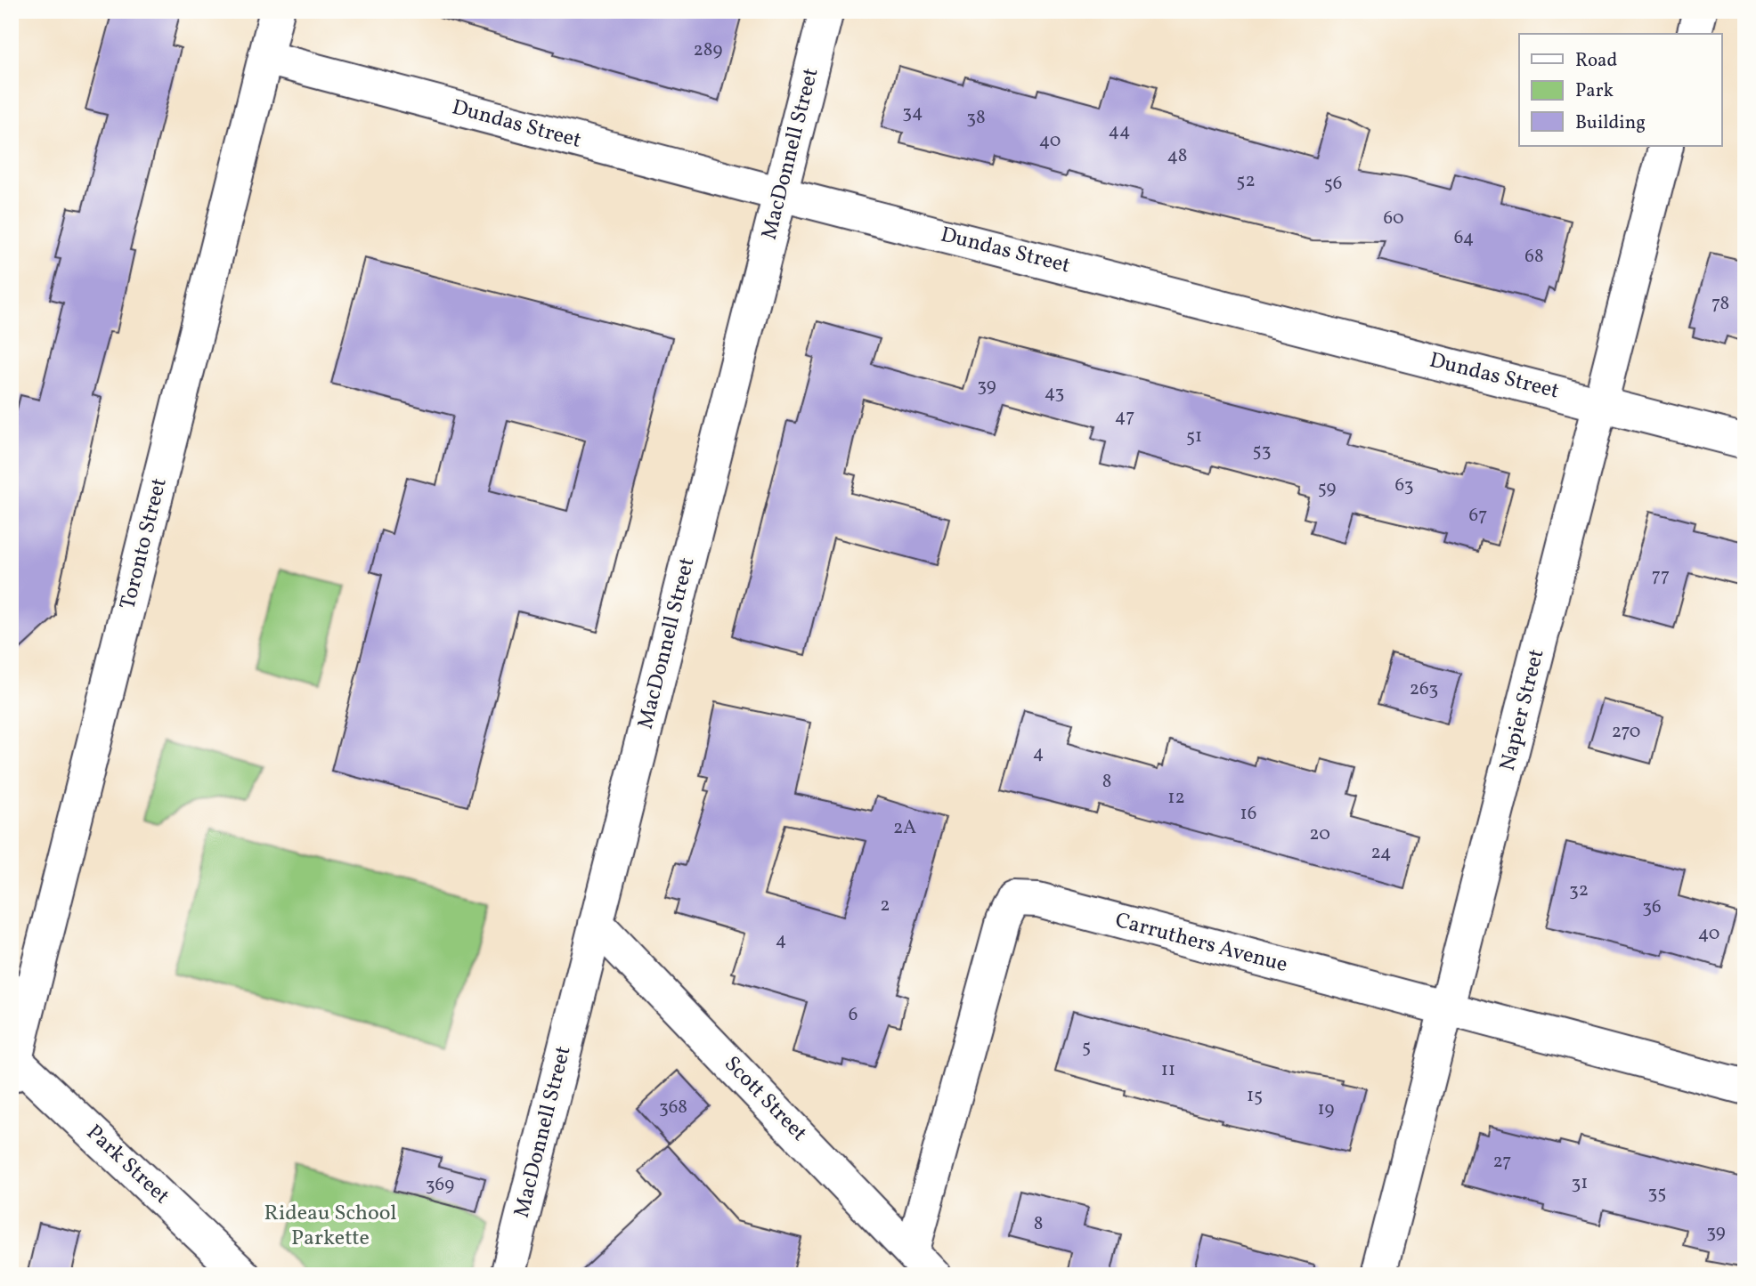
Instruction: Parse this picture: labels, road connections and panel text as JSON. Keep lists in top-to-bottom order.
{
  "streets": {
    "street": [
      "Dundas Street",
      "MacDonnell Street",
      "Toronto Street",
      "Napier Street",
      "Carruthers Avenue",
      "Scott Street",
      "Park Street"
    ]
  },
  "crossings": [
    ["Dundas Street", "MacDonnell Street"],
    ["Dundas Street", "Toronto Street"],
    ["Dundas Street", "Napier Street"],
    ["MacDonnell Street", "Scott Street"],
    ["Toronto Street", "Park Street"],
    ["Napier Street", "Carruthers Avenue"],
    ["Carruthers Avenue", "Scott Street"]
  ],
  "parks": ["Rideau School Parkette"],
  "house_numbers": [
    "289",
    "34",
    "38",
    "44",
    "40",
    "48",
    "52",
    "56",
    "60",
    "64",
    "68",
    "78",
    "39",
    "43",
    "47",
    "51",
    "53",
    "63",
    "59",
    "67",
    "77",
    "263",
    "270",
    "4",
    "8",
    "12",
    "16",
    "2A",
    "20",
    "24",
    "32",
    "2",
    "36",
    "40",
    "4",
    "6",
    "5",
    "11",
    "15",
    "368",
    "19",
    "27",
    "31",
    "369",
    "35",
    "8",
    "39"
  ],
  "legend": ["Road", "Park", "Building"]
}
